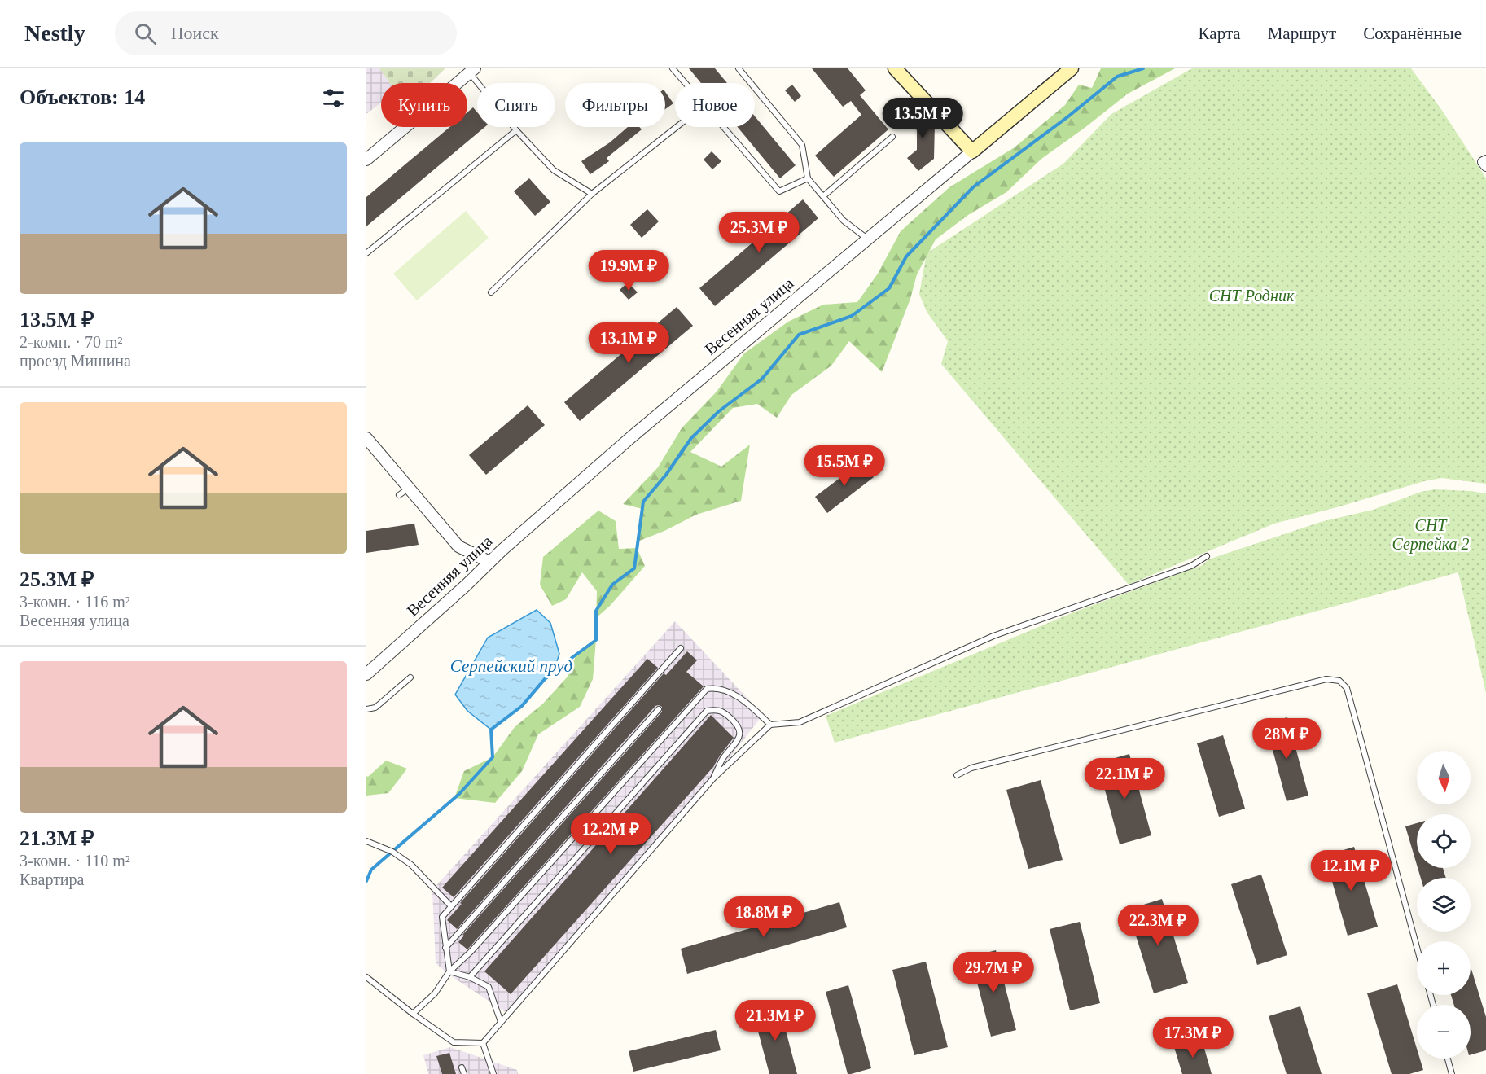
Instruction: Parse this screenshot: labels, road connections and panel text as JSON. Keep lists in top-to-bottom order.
{
  "streets": {
    "main road": ["Весенняя улица"]
  },
  "water": ["Серпейский пруд"],
  "parks": ["СНТ Родник", "СНТ Серпейка 2"],
  "north": "bottom",
  "page": {
    "header": "Nestly",
    "search": "Поиск",
    "nav": ["Карта", "Маршрут", "Сохранённые"],
    "heading": "Объектов: 14",
    "chip": [
      "Купить",
      "Снять",
      "Фильтры",
      "Новое"
    ],
    "price": [
      "13.5M ₽",
      "25.3M ₽",
      "19.9M ₽",
      "13.1M ₽",
      "15.5M ₽",
      "28M ₽",
      "22.1M ₽",
      "12.2M ₽",
      "12.1M ₽",
      "18.8M ₽",
      "22.3M ₽",
      "29.7M ₽",
      "21.3M ₽",
      "17.3M ₽"
    ],
    "list": [
      {
        "name": "13.5M ₽",
        "note": "2-комн. · 70 m² · проезд Мишина"
      },
      {
        "name": "25.3M ₽",
        "note": "3-комн. · 116 m² · Весенняя улица"
      },
      {
        "name": "21.3M ₽",
        "note": "3-комн. · 110 m² · Квартира"
      }
    ],
    "map_buttons": ["+", "−"]
  }
}
